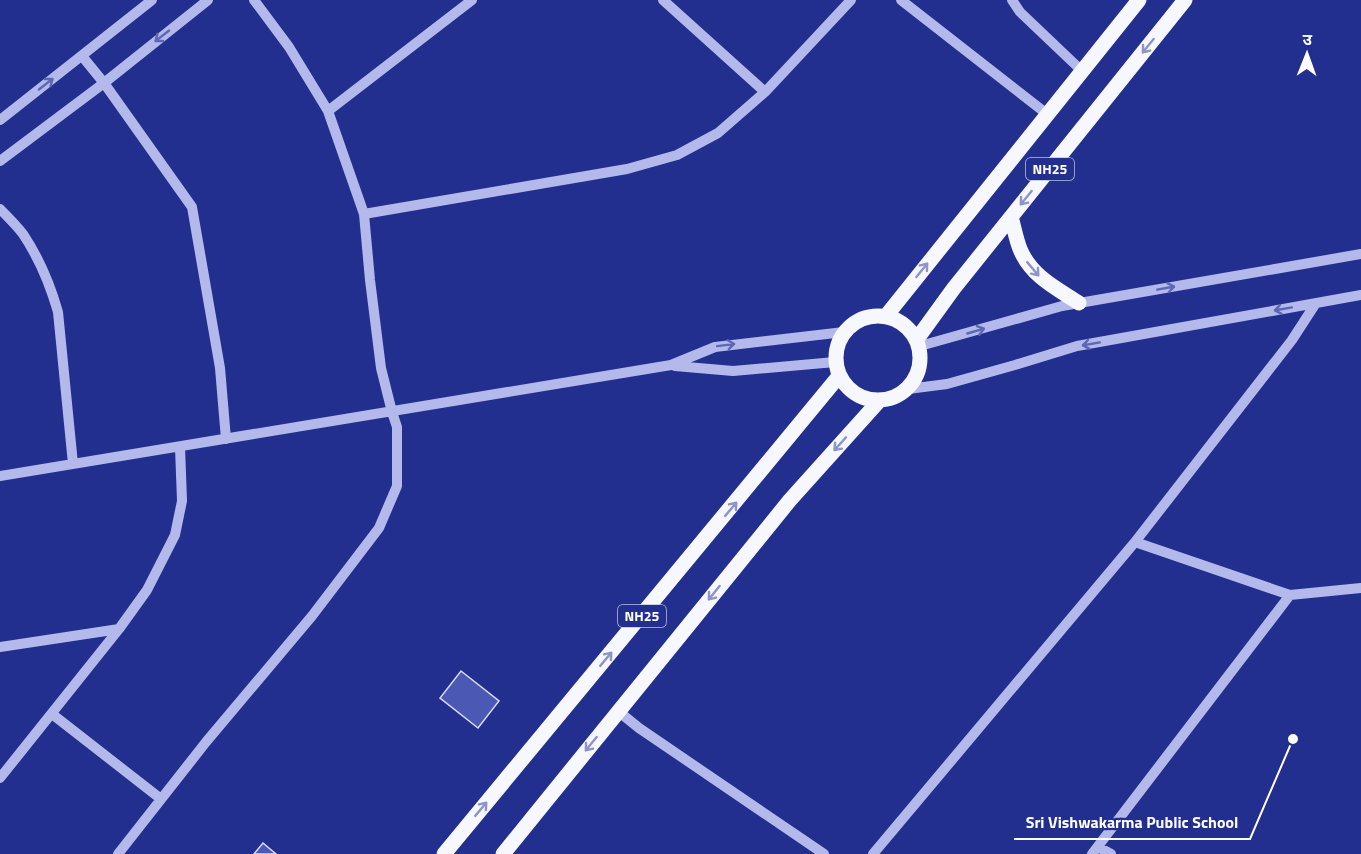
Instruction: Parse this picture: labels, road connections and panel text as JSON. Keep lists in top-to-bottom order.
{
  "streets": {
    "main road": ["NH25"]
  },
  "places": ["Sri Vishwakarma Public School"],
  "north": "top"
}
